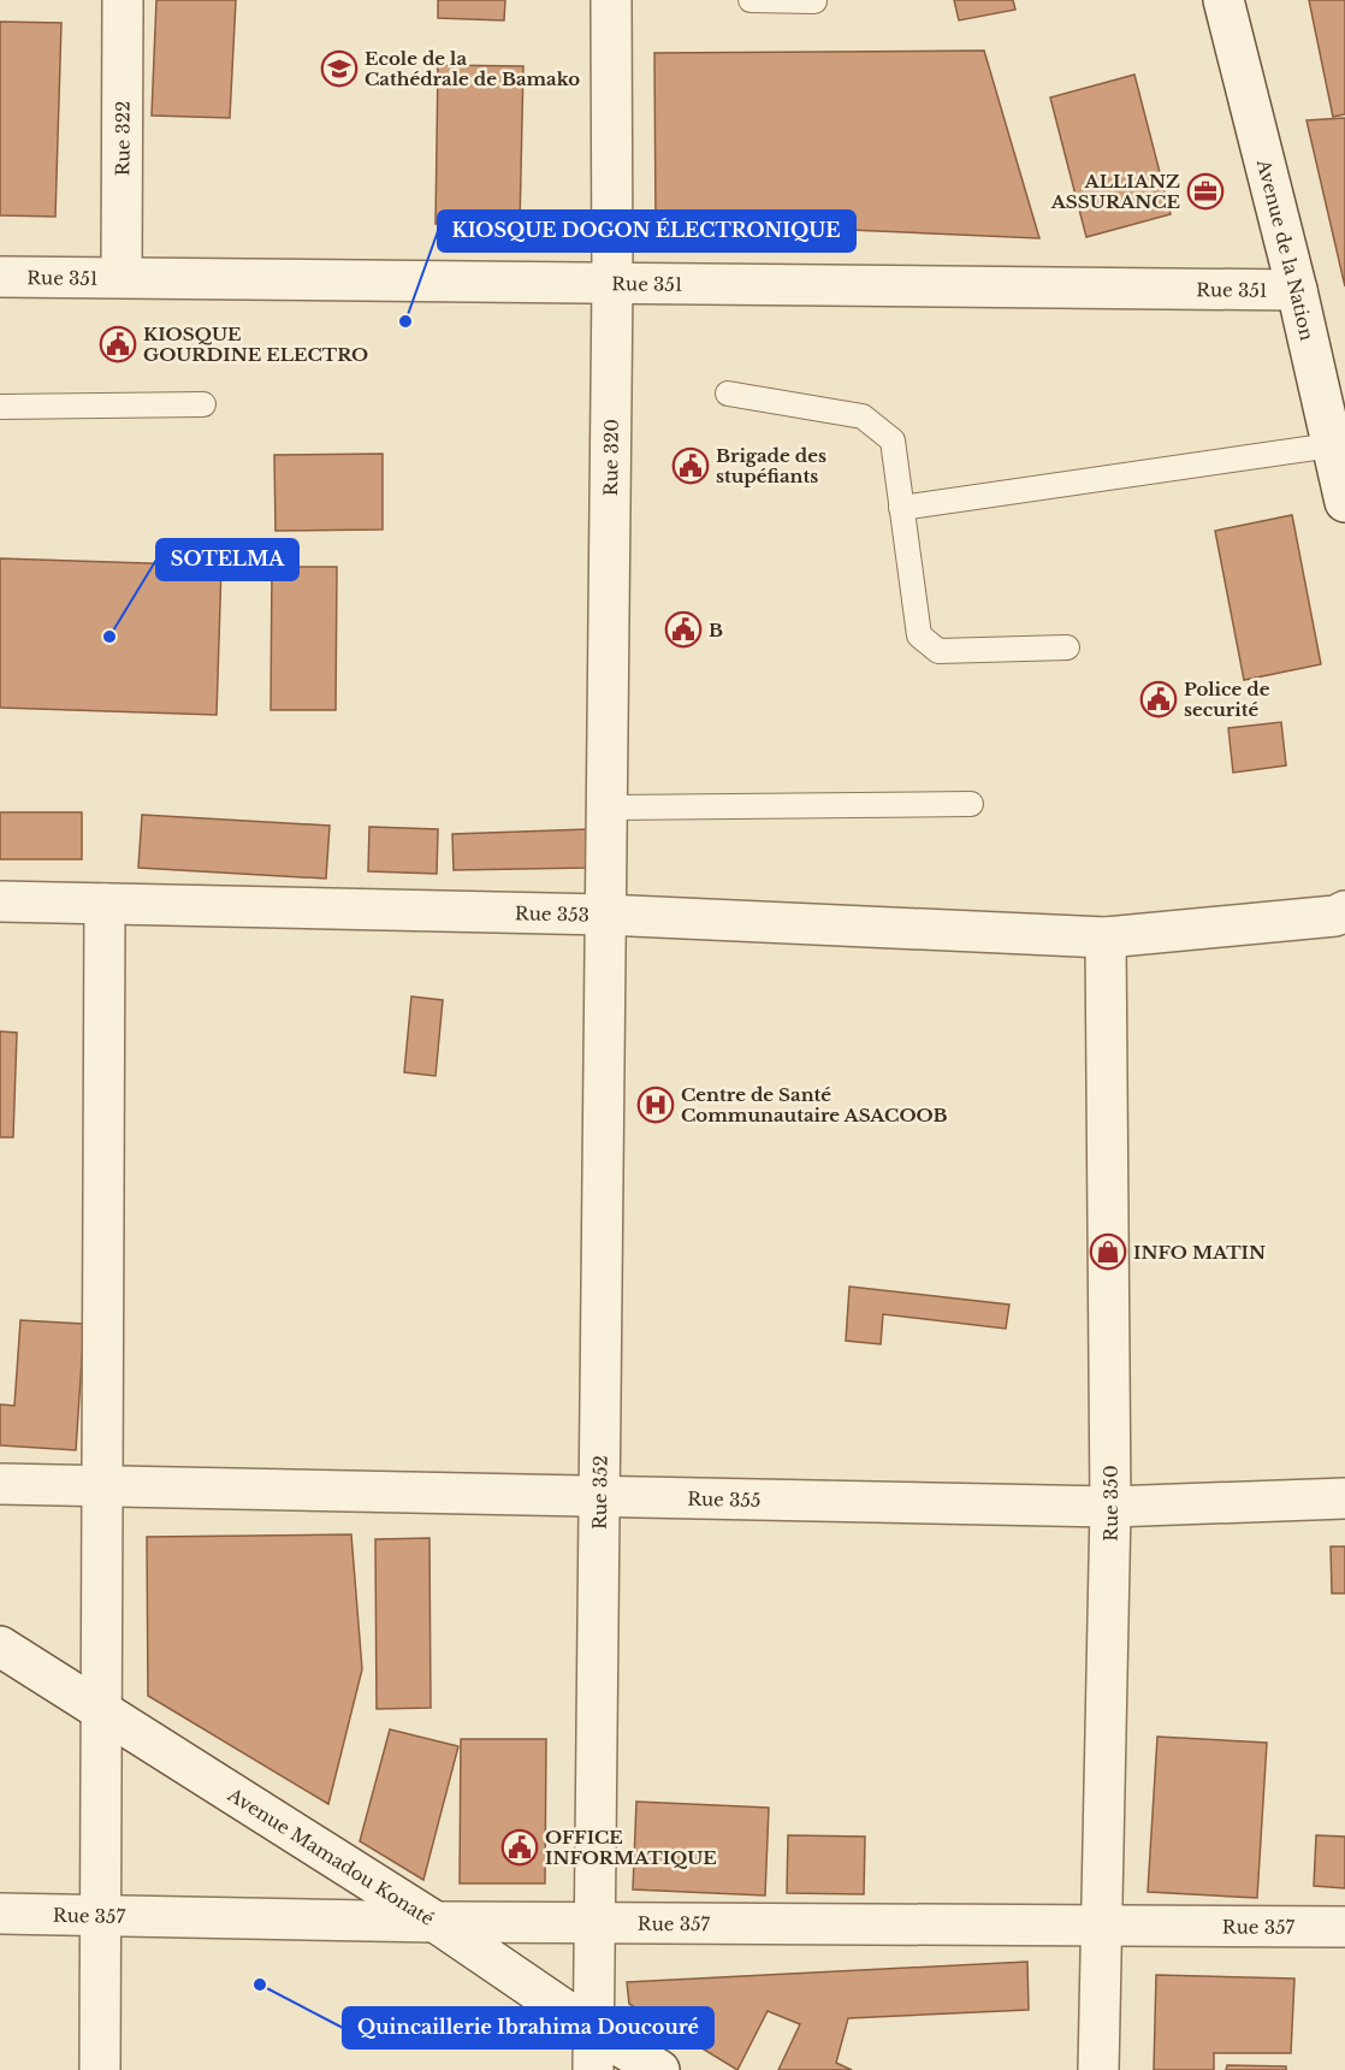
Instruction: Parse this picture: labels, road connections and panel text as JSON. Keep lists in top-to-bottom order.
{
  "streets": {
    "street": [
      "Rue 322",
      "Avenue de la Nation",
      "Rue 351",
      "Rue 320",
      "Rue 353",
      "Rue 352",
      "Rue 355",
      "Rue 350",
      "Avenue Mamadou Konaté",
      "Rue 357"
    ]
  },
  "crossings": [
    ["Rue 322", "Rue 351"],
    ["Avenue de la Nation", "Rue 351"],
    ["Rue 351", "Rue 320"],
    ["Rue 320", "Rue 353"],
    ["Rue 320", "Rue 352"],
    ["Rue 353", "Rue 352"],
    ["Rue 353", "Rue 350"],
    ["Rue 352", "Rue 355"],
    ["Rue 352", "Avenue Mamadou Konaté"],
    ["Rue 352", "Rue 357"],
    ["Rue 355", "Rue 350"],
    ["Rue 350", "Rue 357"],
    ["Avenue Mamadou Konaté", "Rue 357"]
  ],
  "places": {
    "school or university": ["Ecole de la Cathédrale de Bamako"],
    "office": ["ALLIANZ ASSURANCE"],
    "other": ["KIOSQUE DOGON ÉLECTRONIQUE", "SOTELMA", "Quincaillerie Ibrahima Doucouré"],
    "public building": [
      "KIOSQUE GOURDINE ELECTRO",
      "Brigade des stupéfiants",
      "B",
      "Police de securité",
      "OFFICE INFORMATIQUE"
    ],
    "hospital": ["Centre de Santé Communautaire ASACOOB"],
    "shop": ["INFO MATIN"]
  }
}
